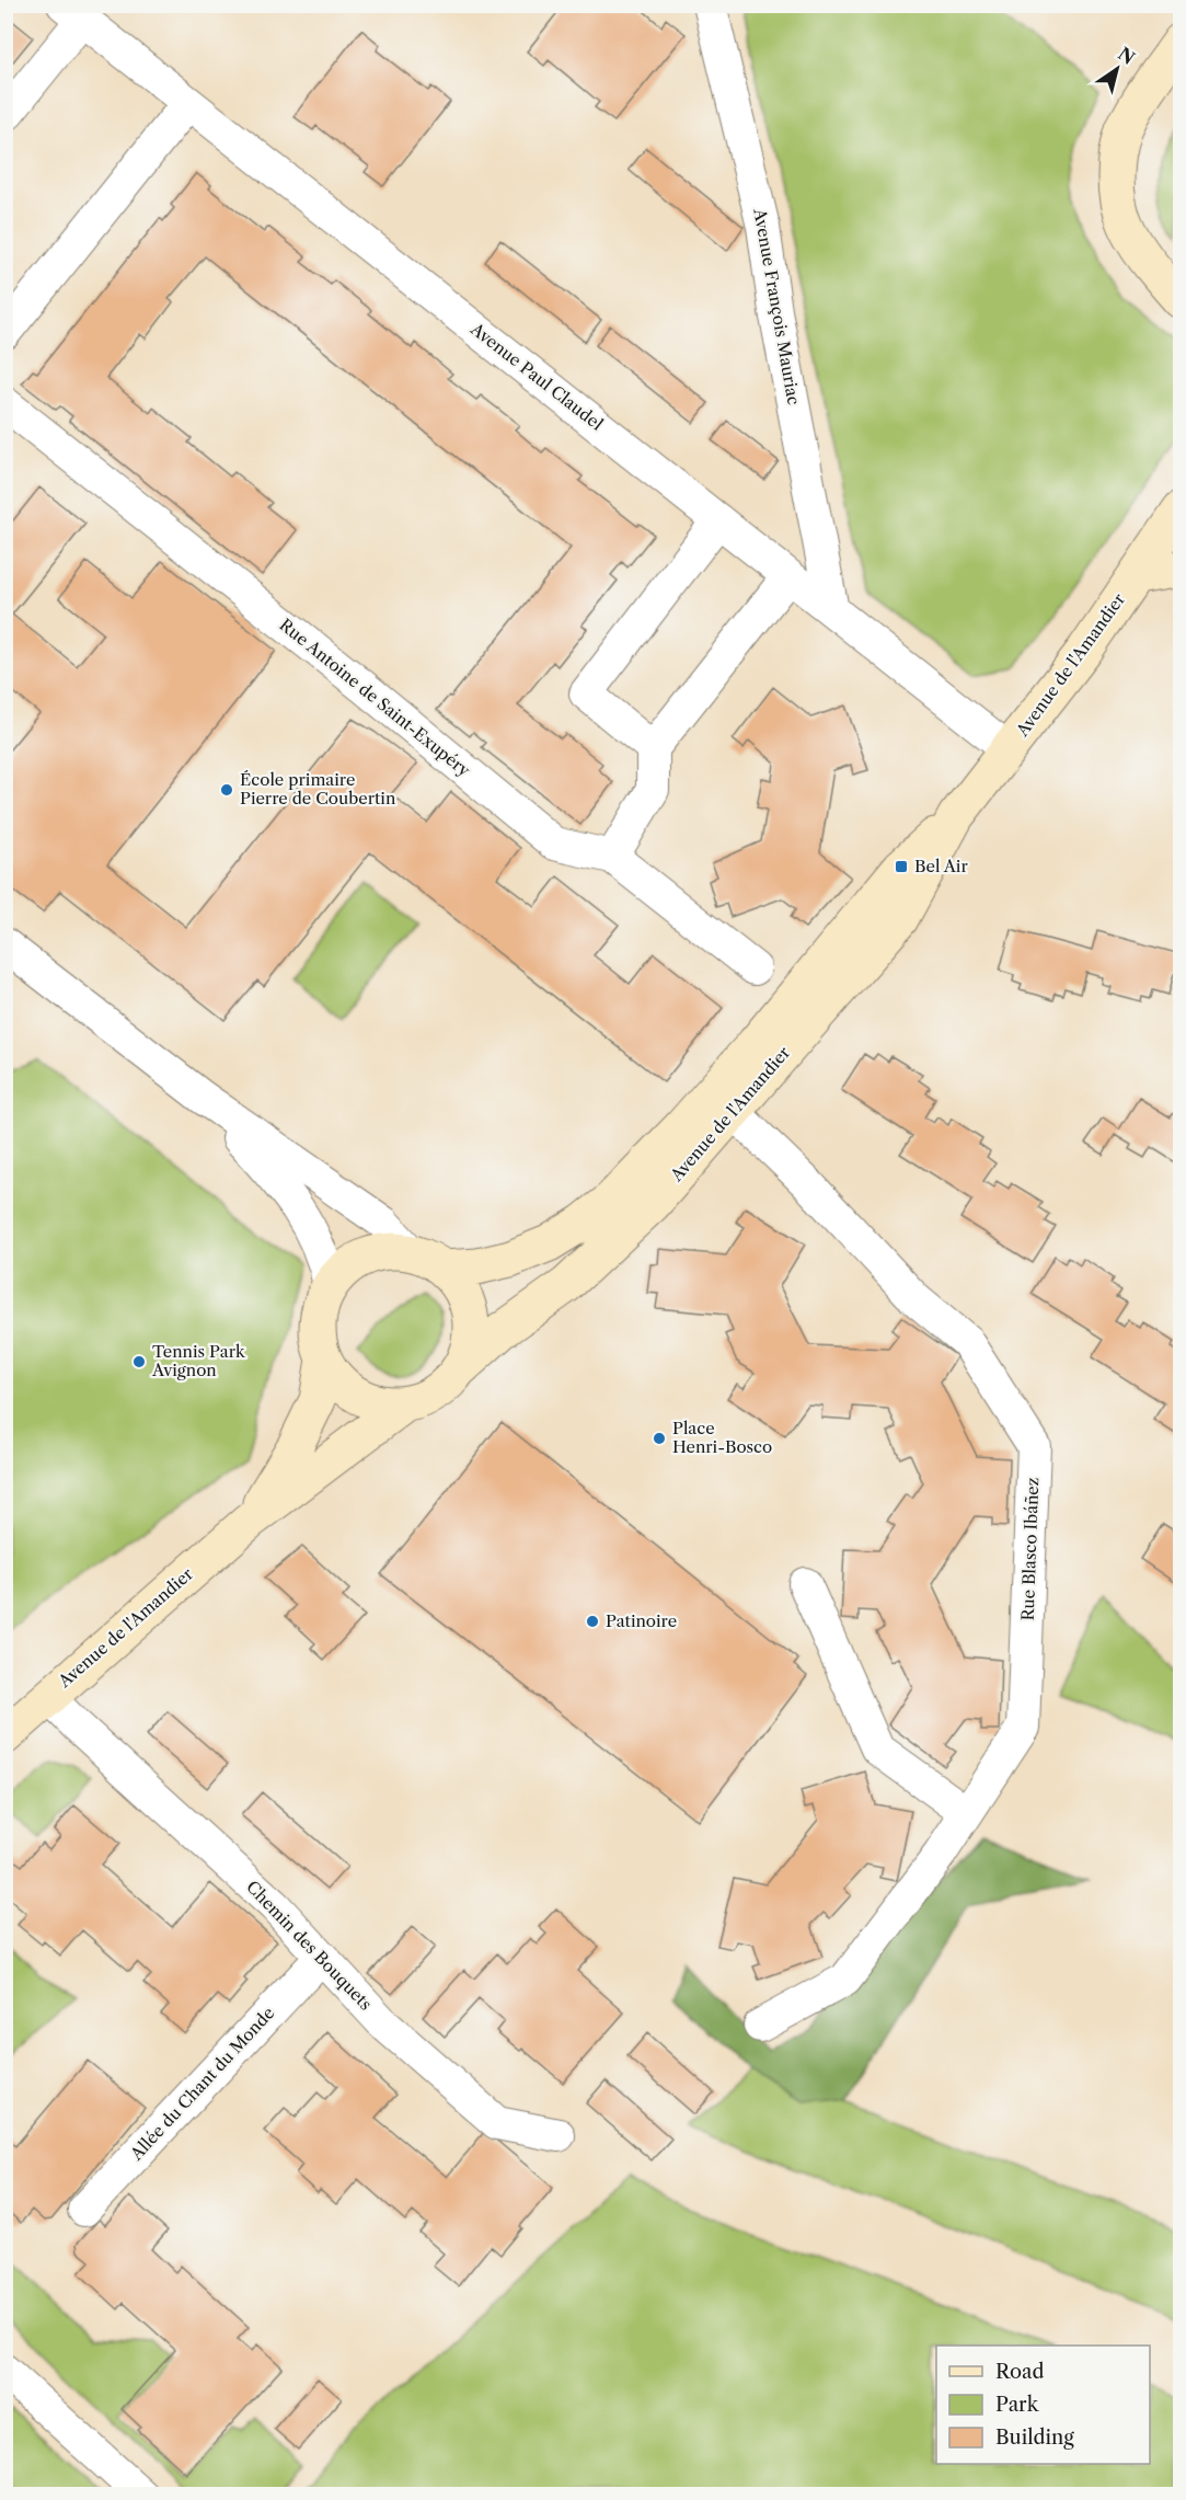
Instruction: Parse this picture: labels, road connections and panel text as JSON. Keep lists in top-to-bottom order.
{
  "streets": {
    "main road": ["Avenue de l'Amandier"],
    "street": [
      "Avenue François Mauriac",
      "Avenue Paul Claudel",
      "Rue Antoine de Saint-Exupéry",
      "Rue Blasco Ibáñez",
      "Chemin des Bouquets",
      "Allée du Chant du Monde"
    ]
  },
  "crossings": [
    ["Avenue François Mauriac", "Avenue Paul Claudel"],
    ["Avenue Paul Claudel", "Avenue de l'Amandier"],
    ["Avenue de l'Amandier", "Rue Blasco Ibáñez"],
    ["Avenue de l'Amandier", "Chemin des Bouquets"],
    ["Chemin des Bouquets", "Allée du Chant du Monde"]
  ],
  "places": {
    "other": [
      "École primaire Pierre de Coubertin",
      "Tennis Park Avignon",
      "Place Henri-Bosco",
      "Patinoire"
    ],
    "transit": ["Bel Air"]
  },
  "legend": ["Road", "Park", "Building"],
  "north": "top right"
}
